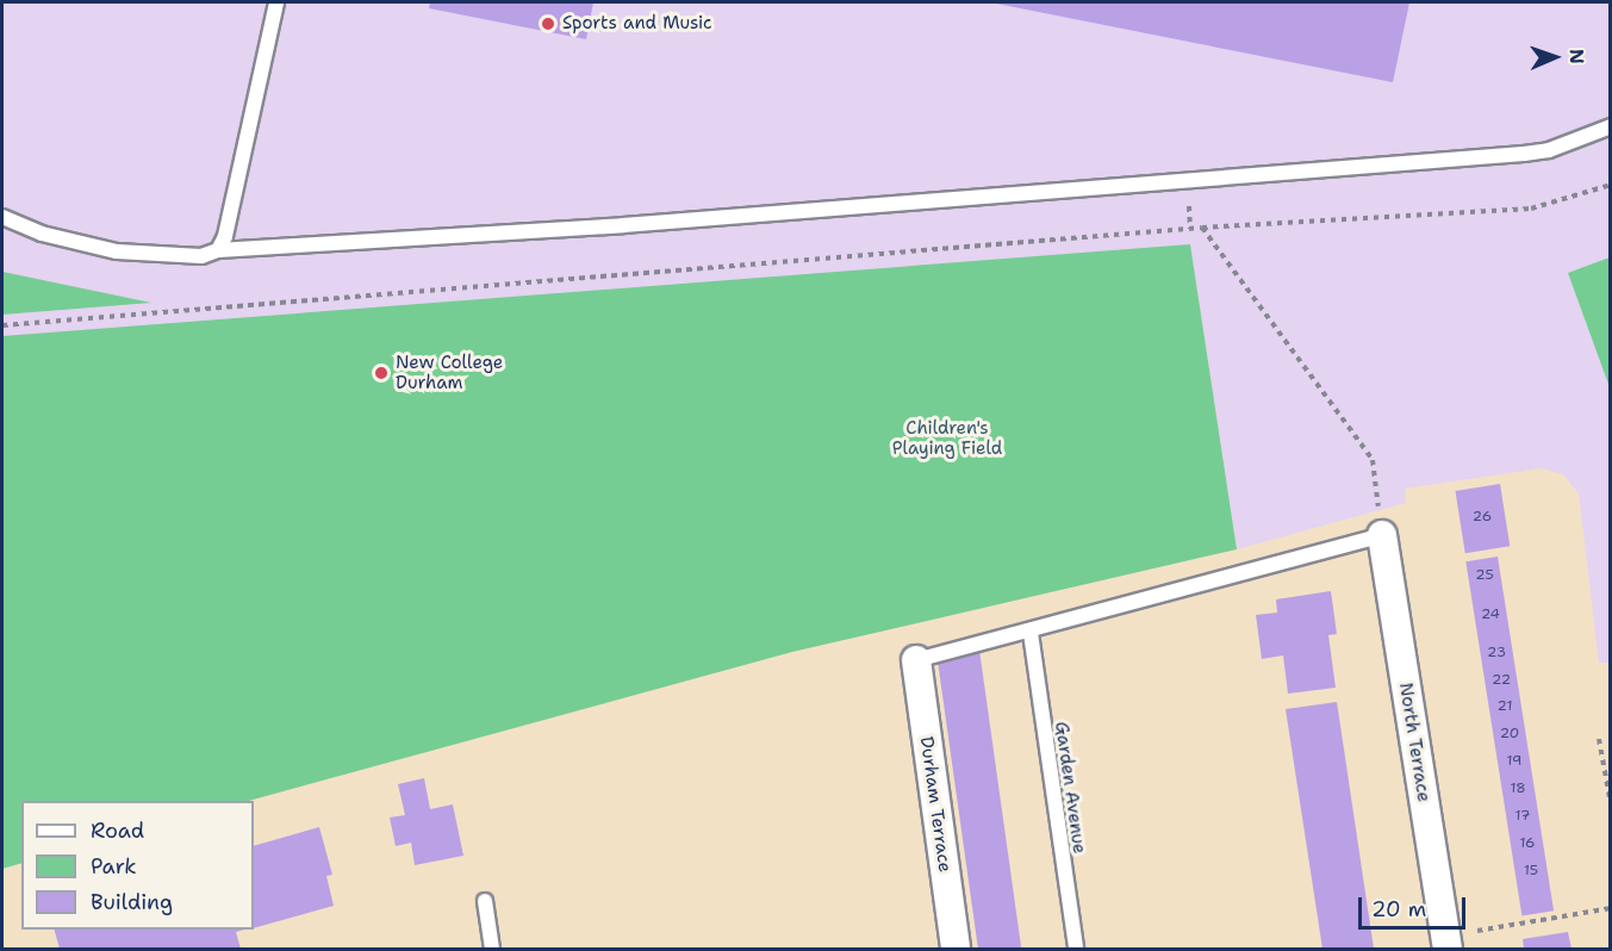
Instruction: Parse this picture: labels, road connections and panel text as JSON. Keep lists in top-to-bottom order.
{
  "streets": {
    "street": ["North Terrace", "Durham Terrace"],
    "lane": ["Garden Avenue"]
  },
  "parks": ["Children's Playing Field"],
  "places": ["Sports and Music", "New College Durham"],
  "house_numbers": [
    "26",
    "25",
    "24",
    "23",
    "22",
    "21",
    "20",
    "19",
    "18",
    "17",
    "16",
    "15"
  ],
  "legend": ["Road", "Park", "Building"],
  "scale_bar": "20 m",
  "north": "right"
}
